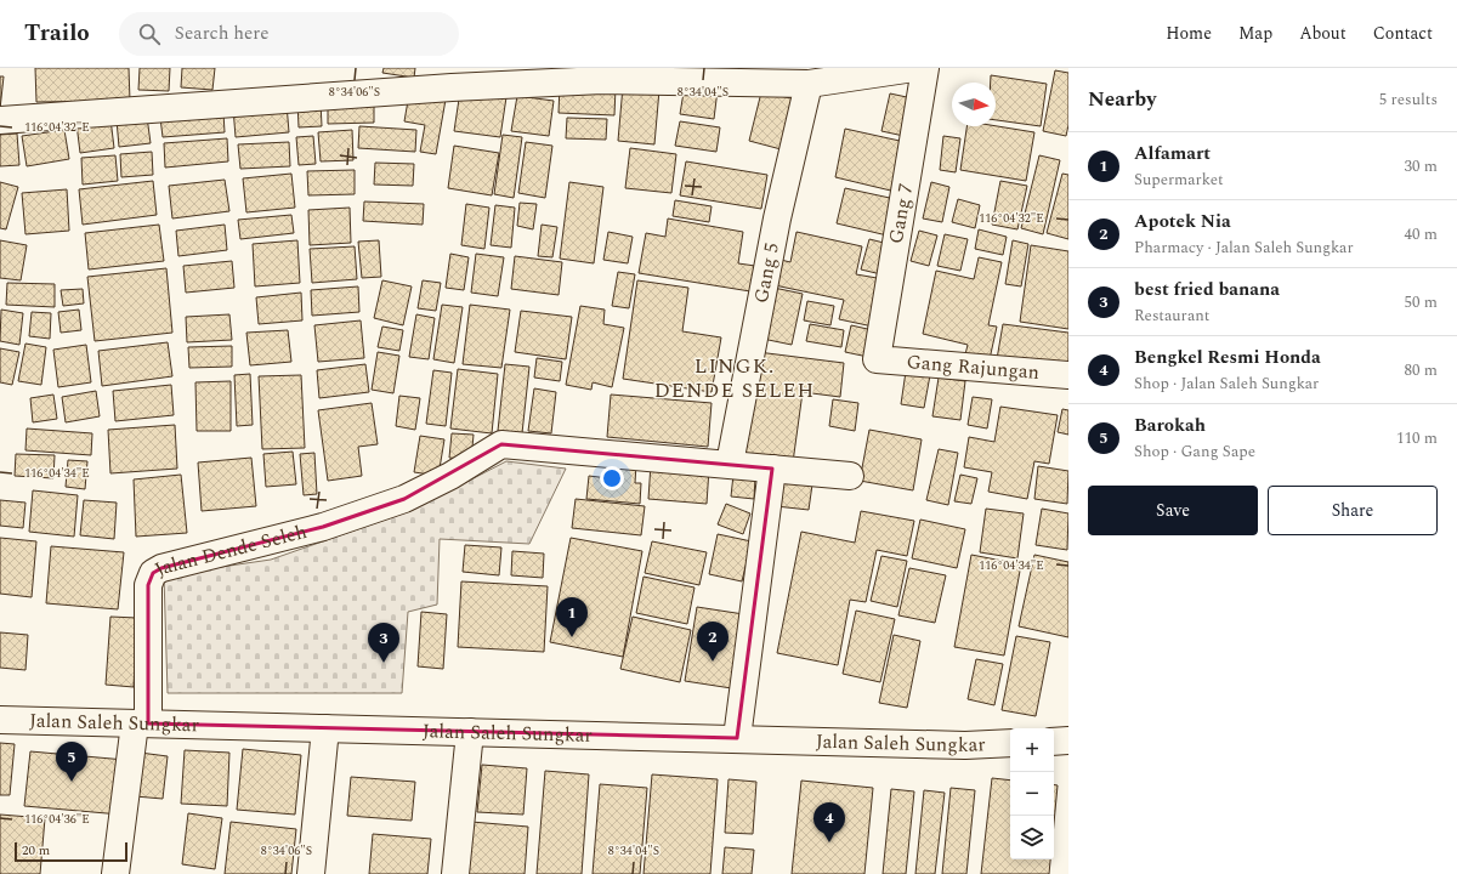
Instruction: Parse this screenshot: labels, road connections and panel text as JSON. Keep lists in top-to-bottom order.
{
  "streets": {
    "main road": [
      "Gang 7",
      "Gang 5",
      "Gang Rajungan",
      "Jalan Dende Seleh",
      "Jalan Saleh Sungkar"
    ]
  },
  "crossings": [
    ["Gang 7", "Gang Rajungan"],
    ["Gang 5", "Jalan Dende Seleh"],
    ["Jalan Dende Seleh", "Jalan Saleh Sungkar"]
  ],
  "districts": ["LINGK. DENDE SELEH"],
  "scale_bar": "20 m",
  "north": "right",
  "page": {
    "header": "Trailo",
    "search": "Search here",
    "nav": [
      "Home",
      "Map",
      "About",
      "Contact"
    ],
    "heading": ["Nearby", "5 results"],
    "list": [
      {
        "mark": "1",
        "name": "Alfamart",
        "note": "Supermarket",
        "value": "30 m"
      },
      {
        "mark": "2",
        "name": "Apotek Nia",
        "note": "Pharmacy · Jalan Saleh Sungkar",
        "value": "40 m"
      },
      {
        "mark": "3",
        "name": "best fried banana",
        "note": "Restaurant",
        "value": "50 m"
      },
      {
        "mark": "4",
        "name": "Bengkel Resmi Honda",
        "note": "Shop · Jalan Saleh Sungkar",
        "value": "80 m"
      },
      {
        "mark": "5",
        "name": "Barokah",
        "note": "Shop · Gang Sape",
        "value": "110 m"
      }
    ],
    "buttons": ["Save", "Share"],
    "pins": [
      "1",
      "2",
      "3",
      "5",
      "4"
    ],
    "map_buttons": ["+", "−"],
    "scale": "20 m"
  },
  "coordinates": [
    "8°34'06\"S",
    "8°34'04\"S",
    "116°04'32\"E",
    "116°04'34\"E",
    "116°04'36\"E"
  ]
}
